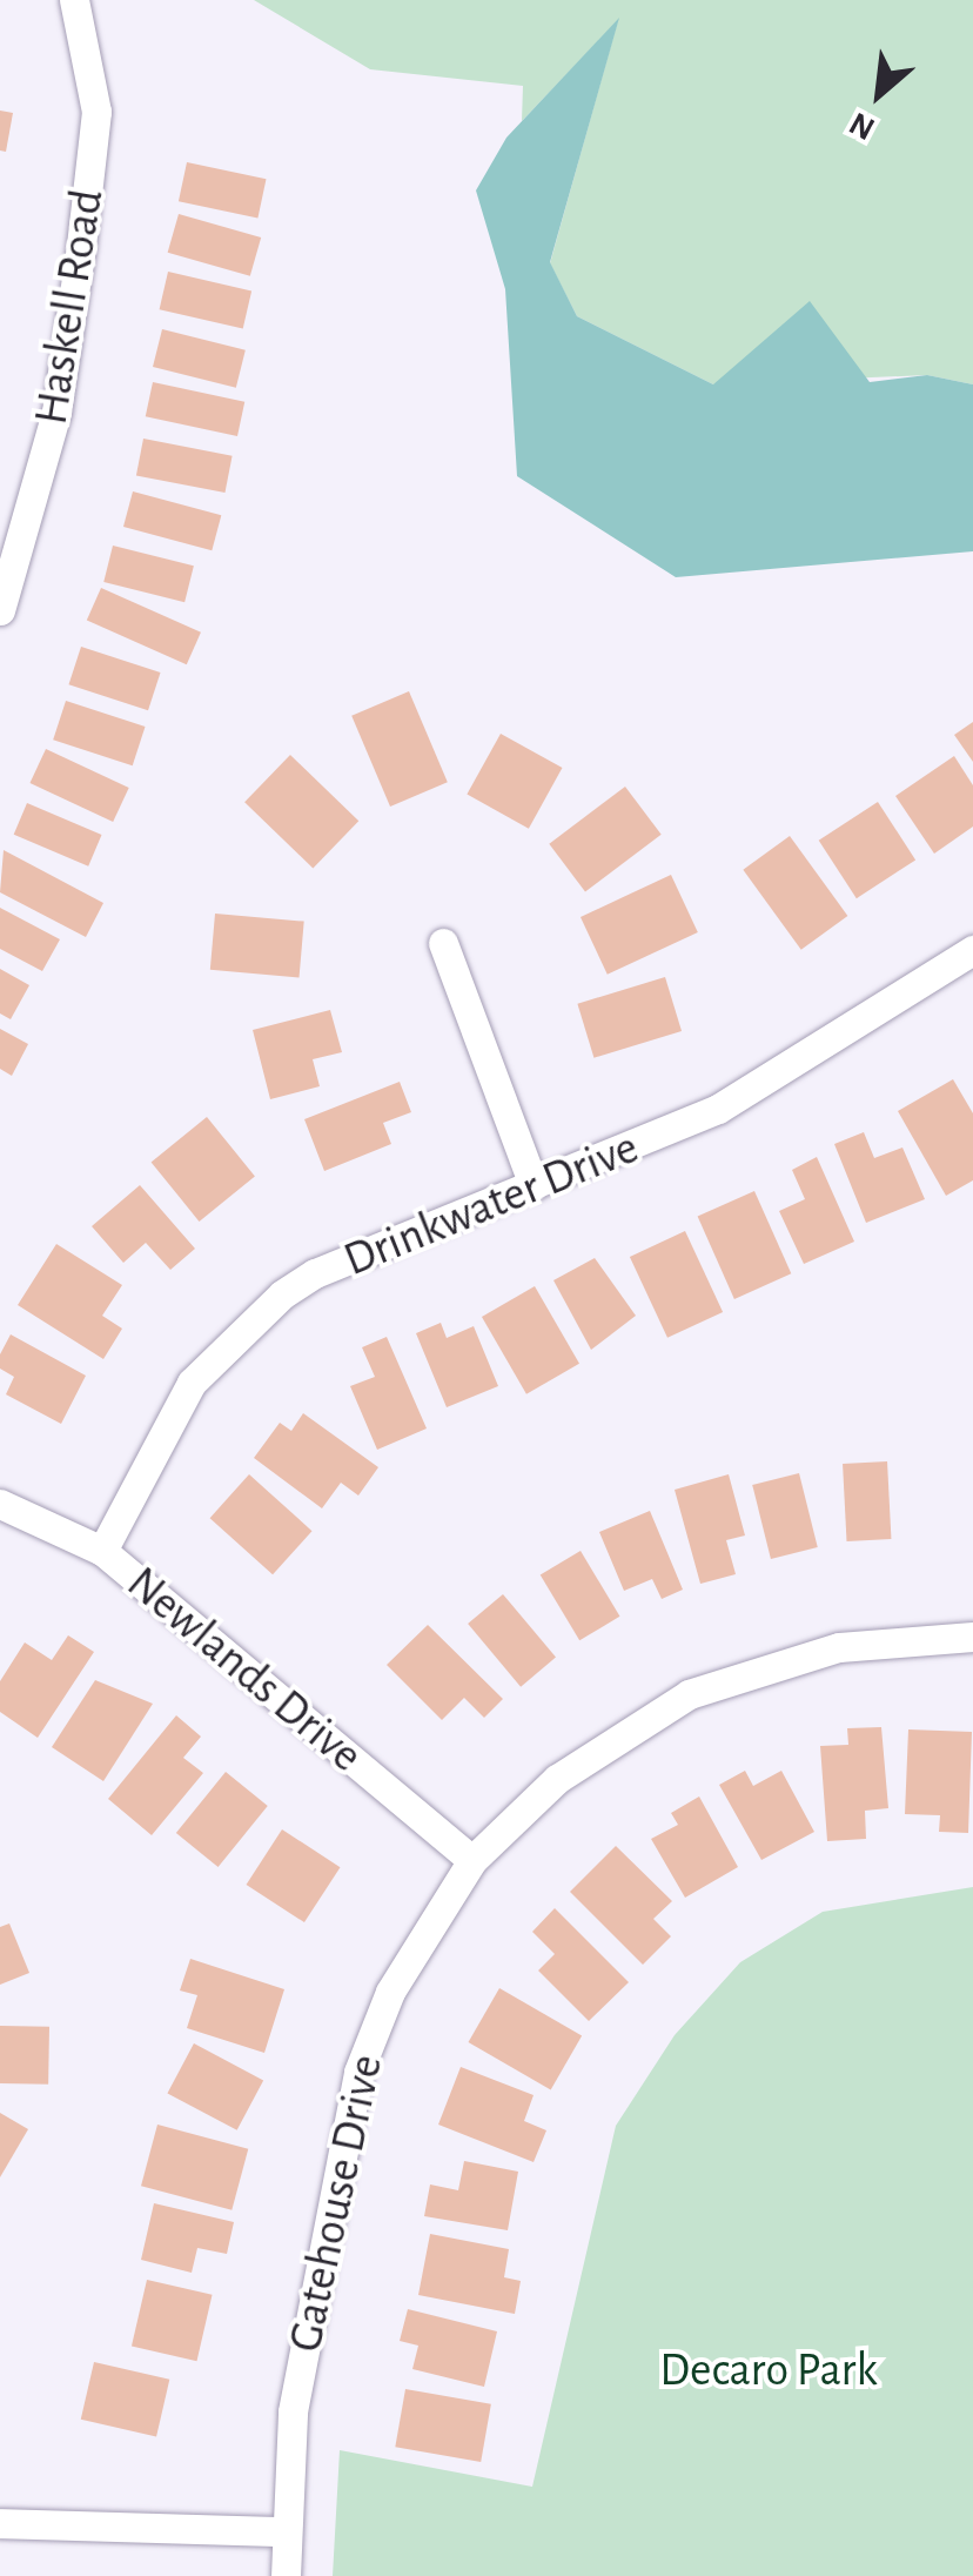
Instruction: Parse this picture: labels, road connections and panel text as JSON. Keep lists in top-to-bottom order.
{
  "streets": {
    "street": [
      "Haskell Road",
      "Drinkwater Drive",
      "Newlands Drive",
      "Gatehouse Drive"
    ]
  },
  "crossings": [
    ["Drinkwater Drive", "Newlands Drive"],
    ["Newlands Drive", "Gatehouse Drive"]
  ],
  "parks": ["Decaro Park"],
  "north": "bottom left"
}
